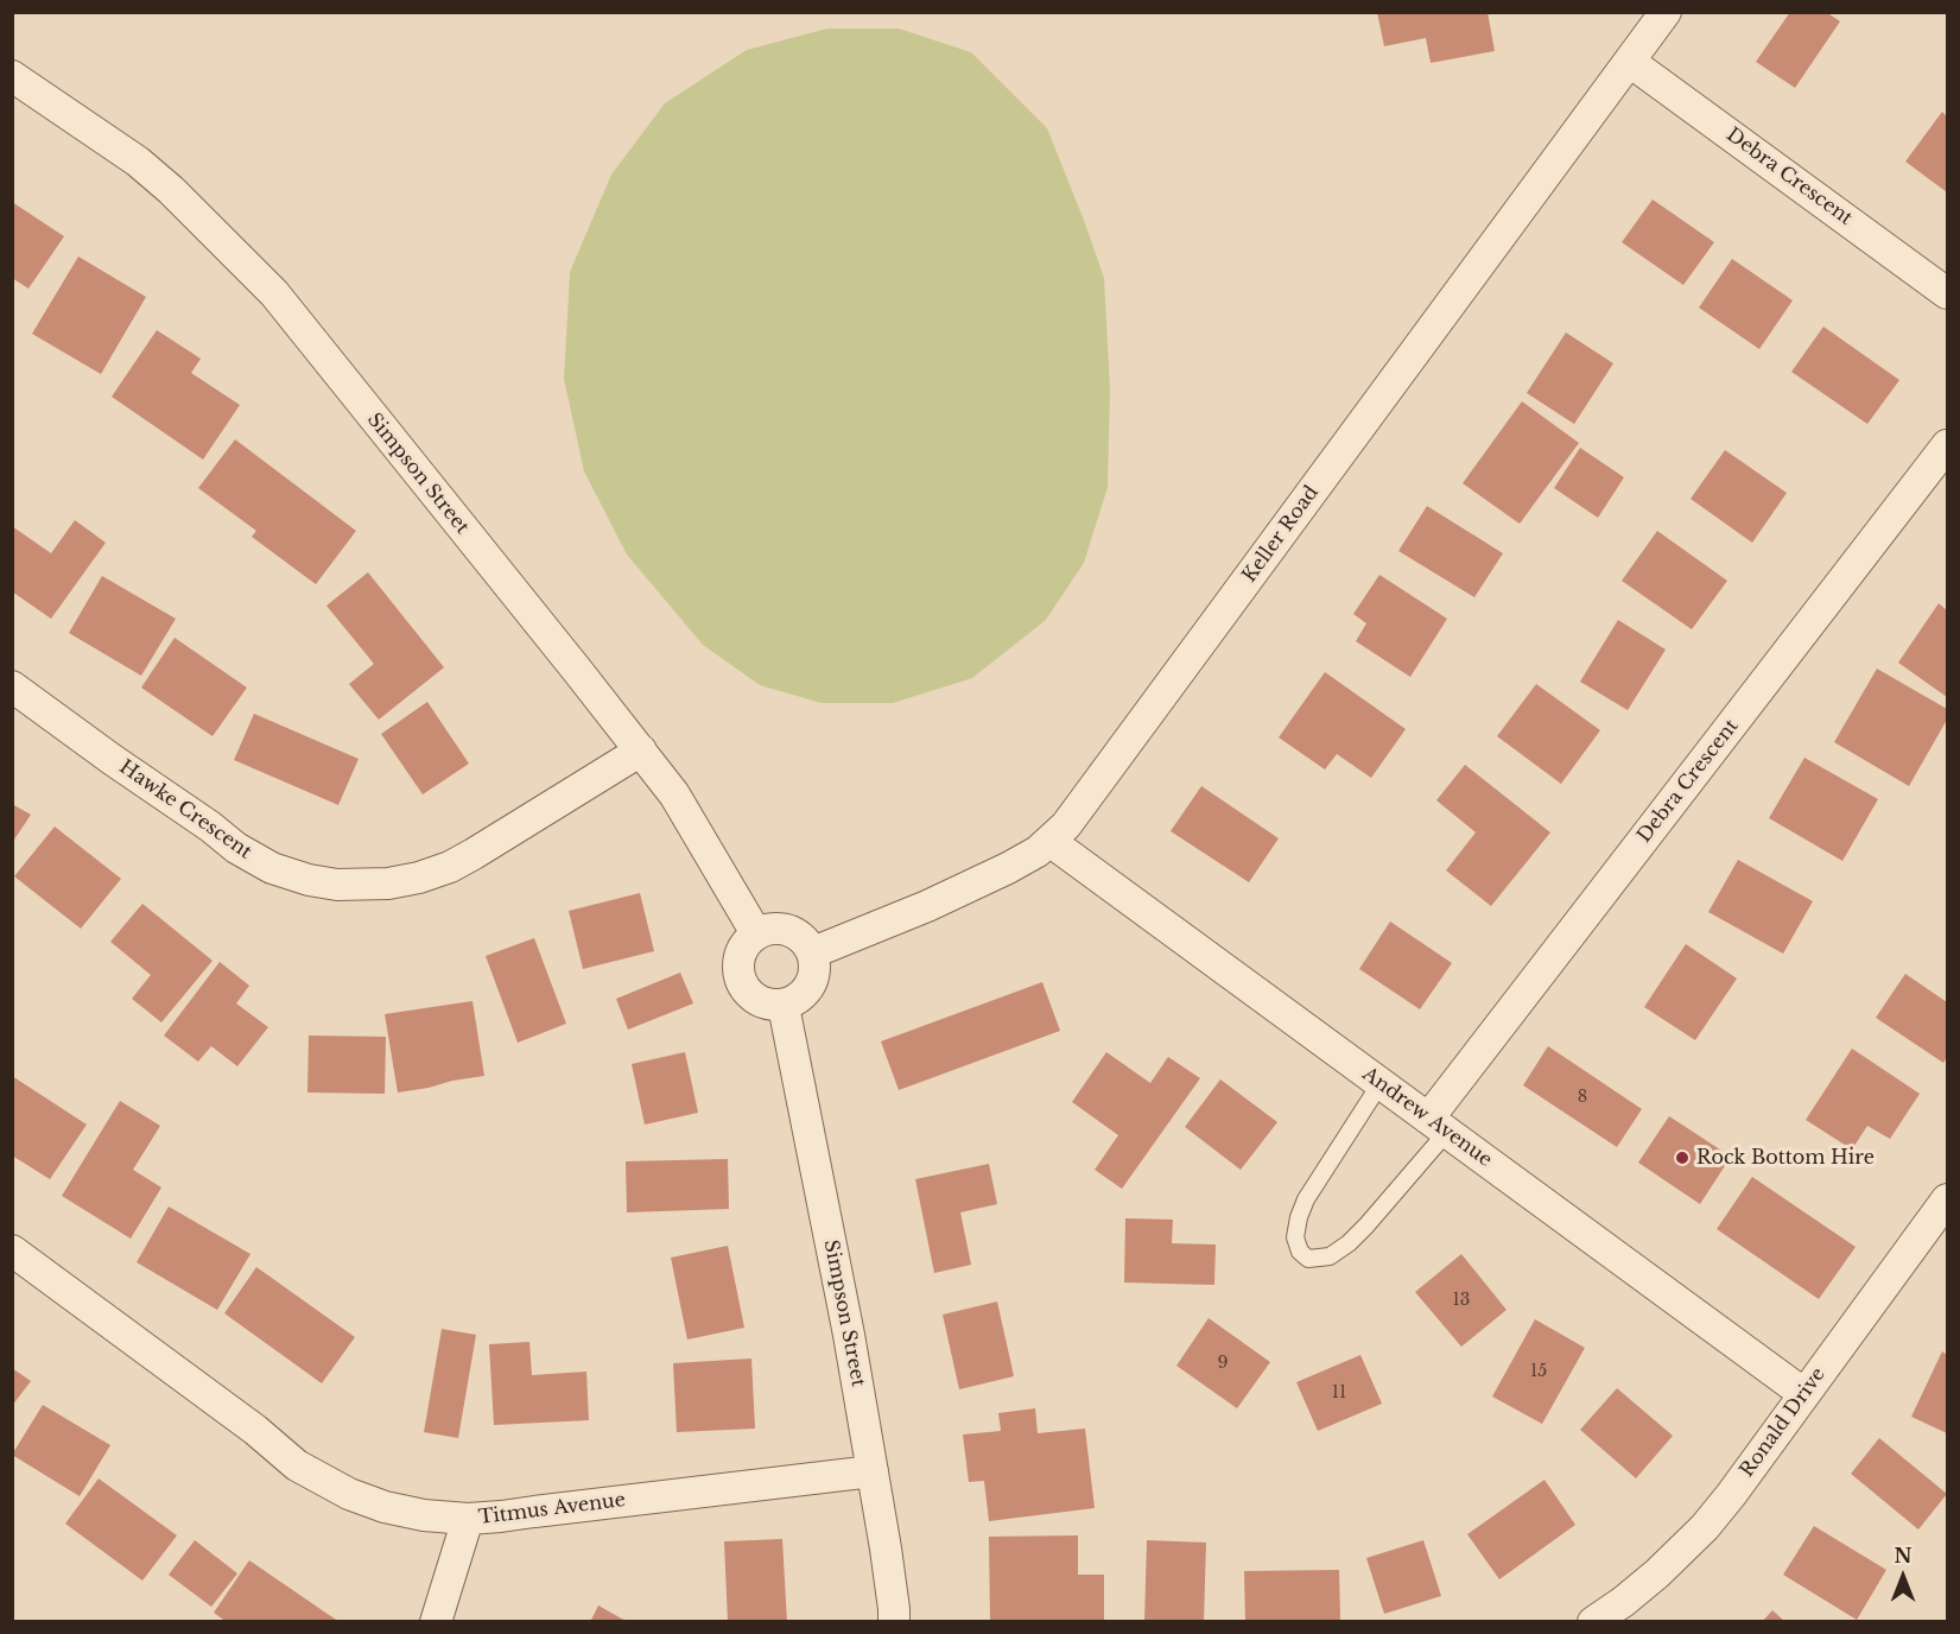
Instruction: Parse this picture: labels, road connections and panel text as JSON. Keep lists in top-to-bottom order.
{
  "streets": {
    "street": [
      "Debra Crescent",
      "Simpson Street",
      "Keller Road",
      "Hawke Crescent",
      "Andrew Avenue",
      "Ronald Drive",
      "Titmus Avenue"
    ]
  },
  "crossings": [
    ["Debra Crescent", "Keller Road"],
    ["Debra Crescent", "Andrew Avenue"],
    ["Simpson Street", "Keller Road"],
    ["Simpson Street", "Hawke Crescent"],
    ["Simpson Street", "Titmus Avenue"],
    ["Keller Road", "Andrew Avenue"],
    ["Andrew Avenue", "Ronald Drive"]
  ],
  "places": ["Rock Bottom Hire"],
  "house_numbers": [
    "8",
    "13",
    "9",
    "15",
    "11"
  ],
  "north": "top"
}
